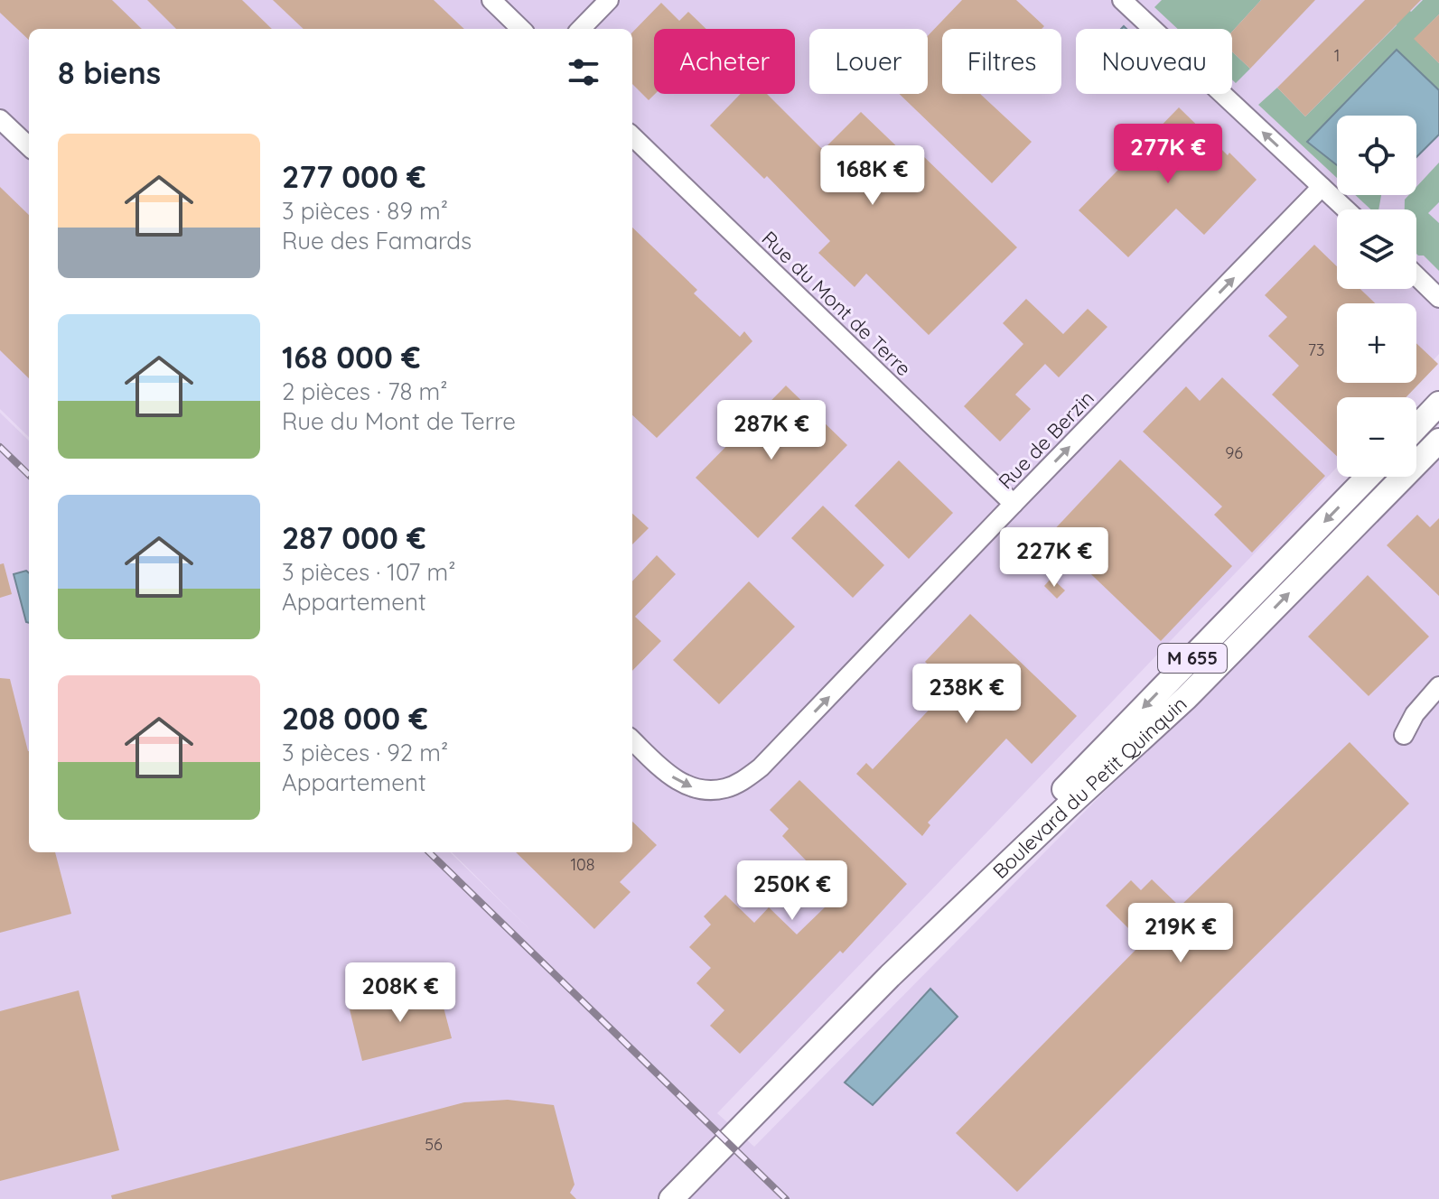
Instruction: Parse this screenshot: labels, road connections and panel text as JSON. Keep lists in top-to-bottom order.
{
  "streets": {
    "main road": ["M 655", "Boulevard du Petit Quinquin"],
    "street": ["Rue du Mont de Terre", "Rue de Berzin"]
  },
  "crossings": [
    ["Rue du Mont de Terre", "Rue de Berzin"]
  ],
  "one_way": ["Rue de Berzin"],
  "house_numbers": [
    "1",
    "73",
    "96",
    "108",
    "56"
  ],
  "page": {
    "chip": [
      "Acheter",
      "Louer",
      "Filtres",
      "Nouveau"
    ],
    "heading": "8 biens",
    "map_buttons": ["+", "−"],
    "list": [
      {
        "name": "277 000 €",
        "note": "3 pièces · 89 m² · Rue des Famards"
      },
      {
        "name": "168 000 €",
        "note": "2 pièces · 78 m² · Rue du Mont de Terre"
      },
      {
        "name": "287 000 €",
        "note": "3 pièces · 107 m² · Appartement"
      },
      {
        "name": "208 000 €",
        "note": "3 pièces · 92 m² · Appartement"
      }
    ],
    "price": [
      "277K €",
      "168K €",
      "287K €",
      "227K €",
      "238K €",
      "250K €",
      "219K €",
      "208K €"
    ]
  }
}
